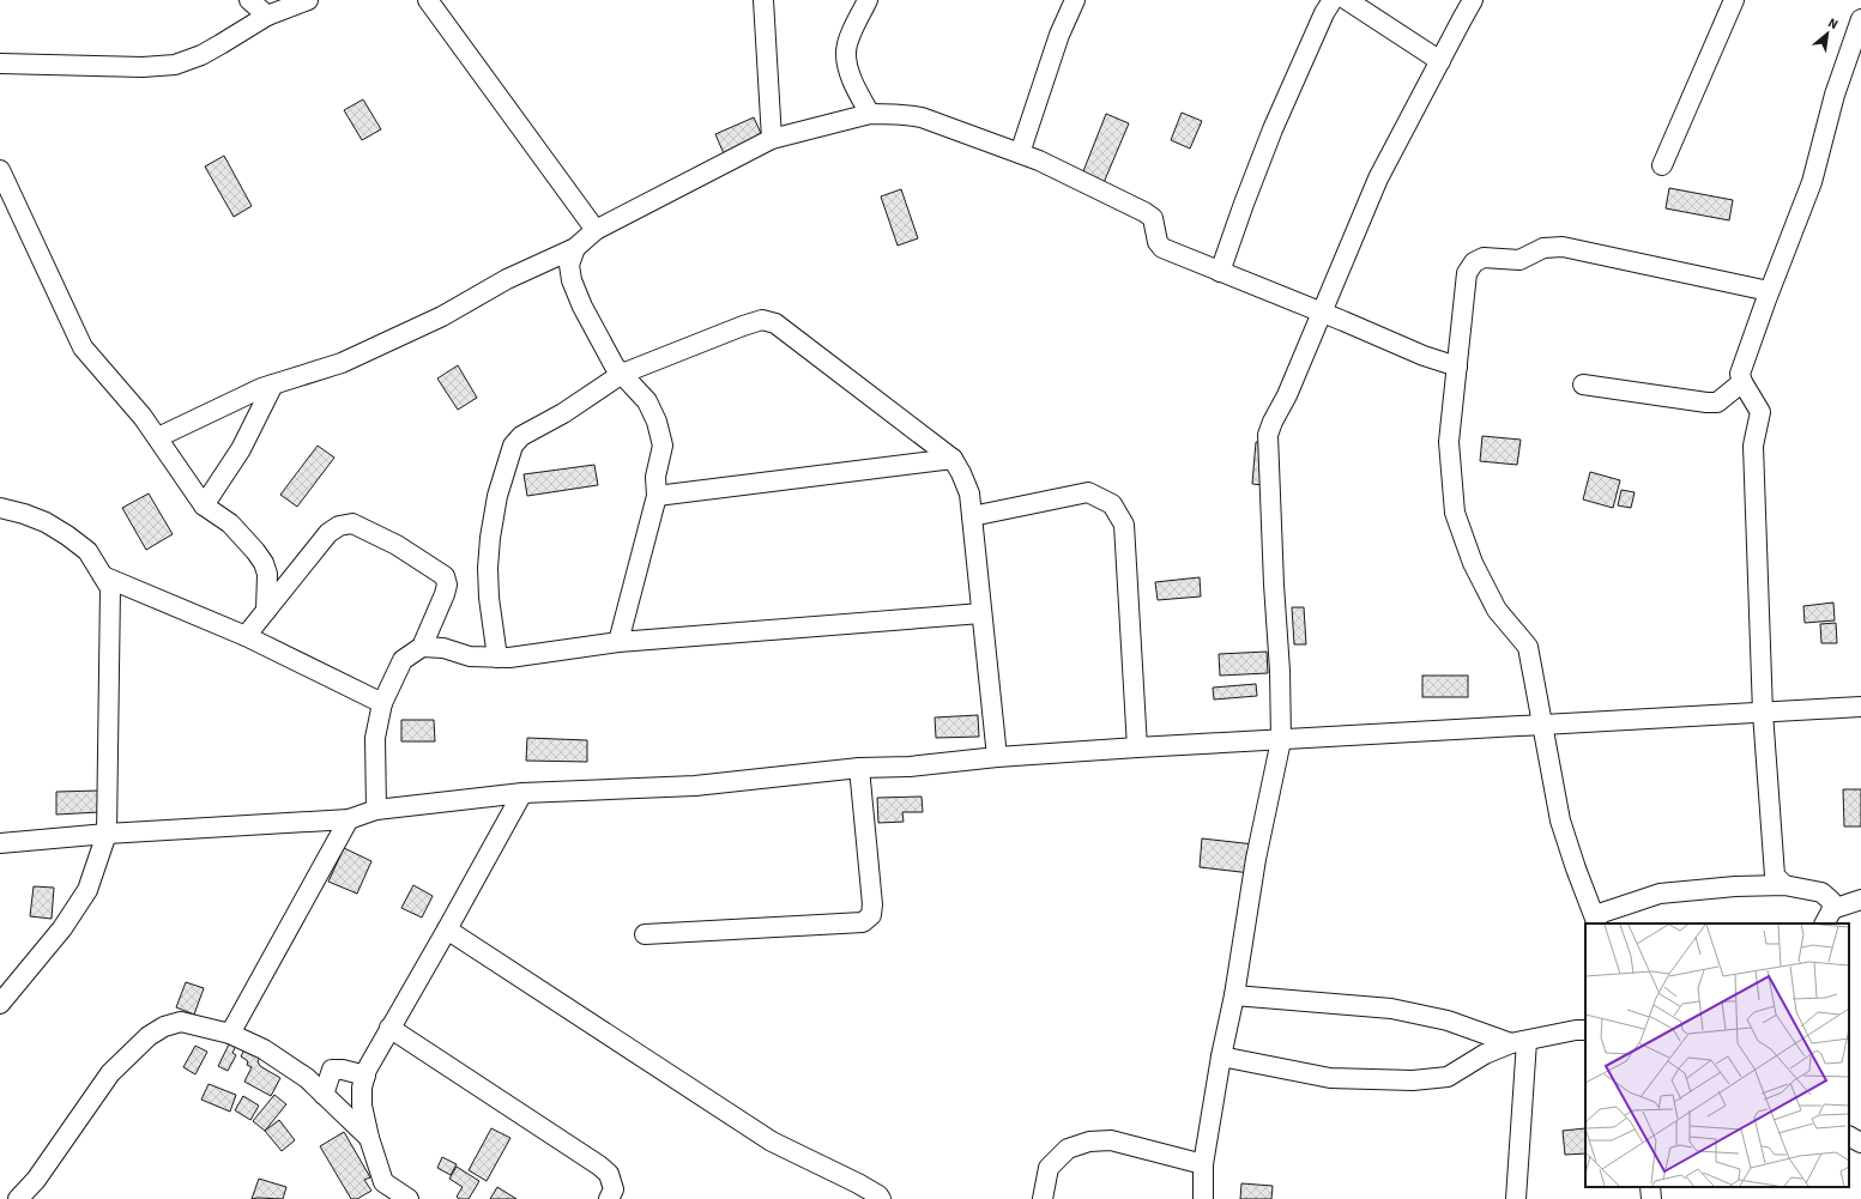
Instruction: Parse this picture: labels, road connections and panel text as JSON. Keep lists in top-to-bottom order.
{
  "north": "top right"
}
